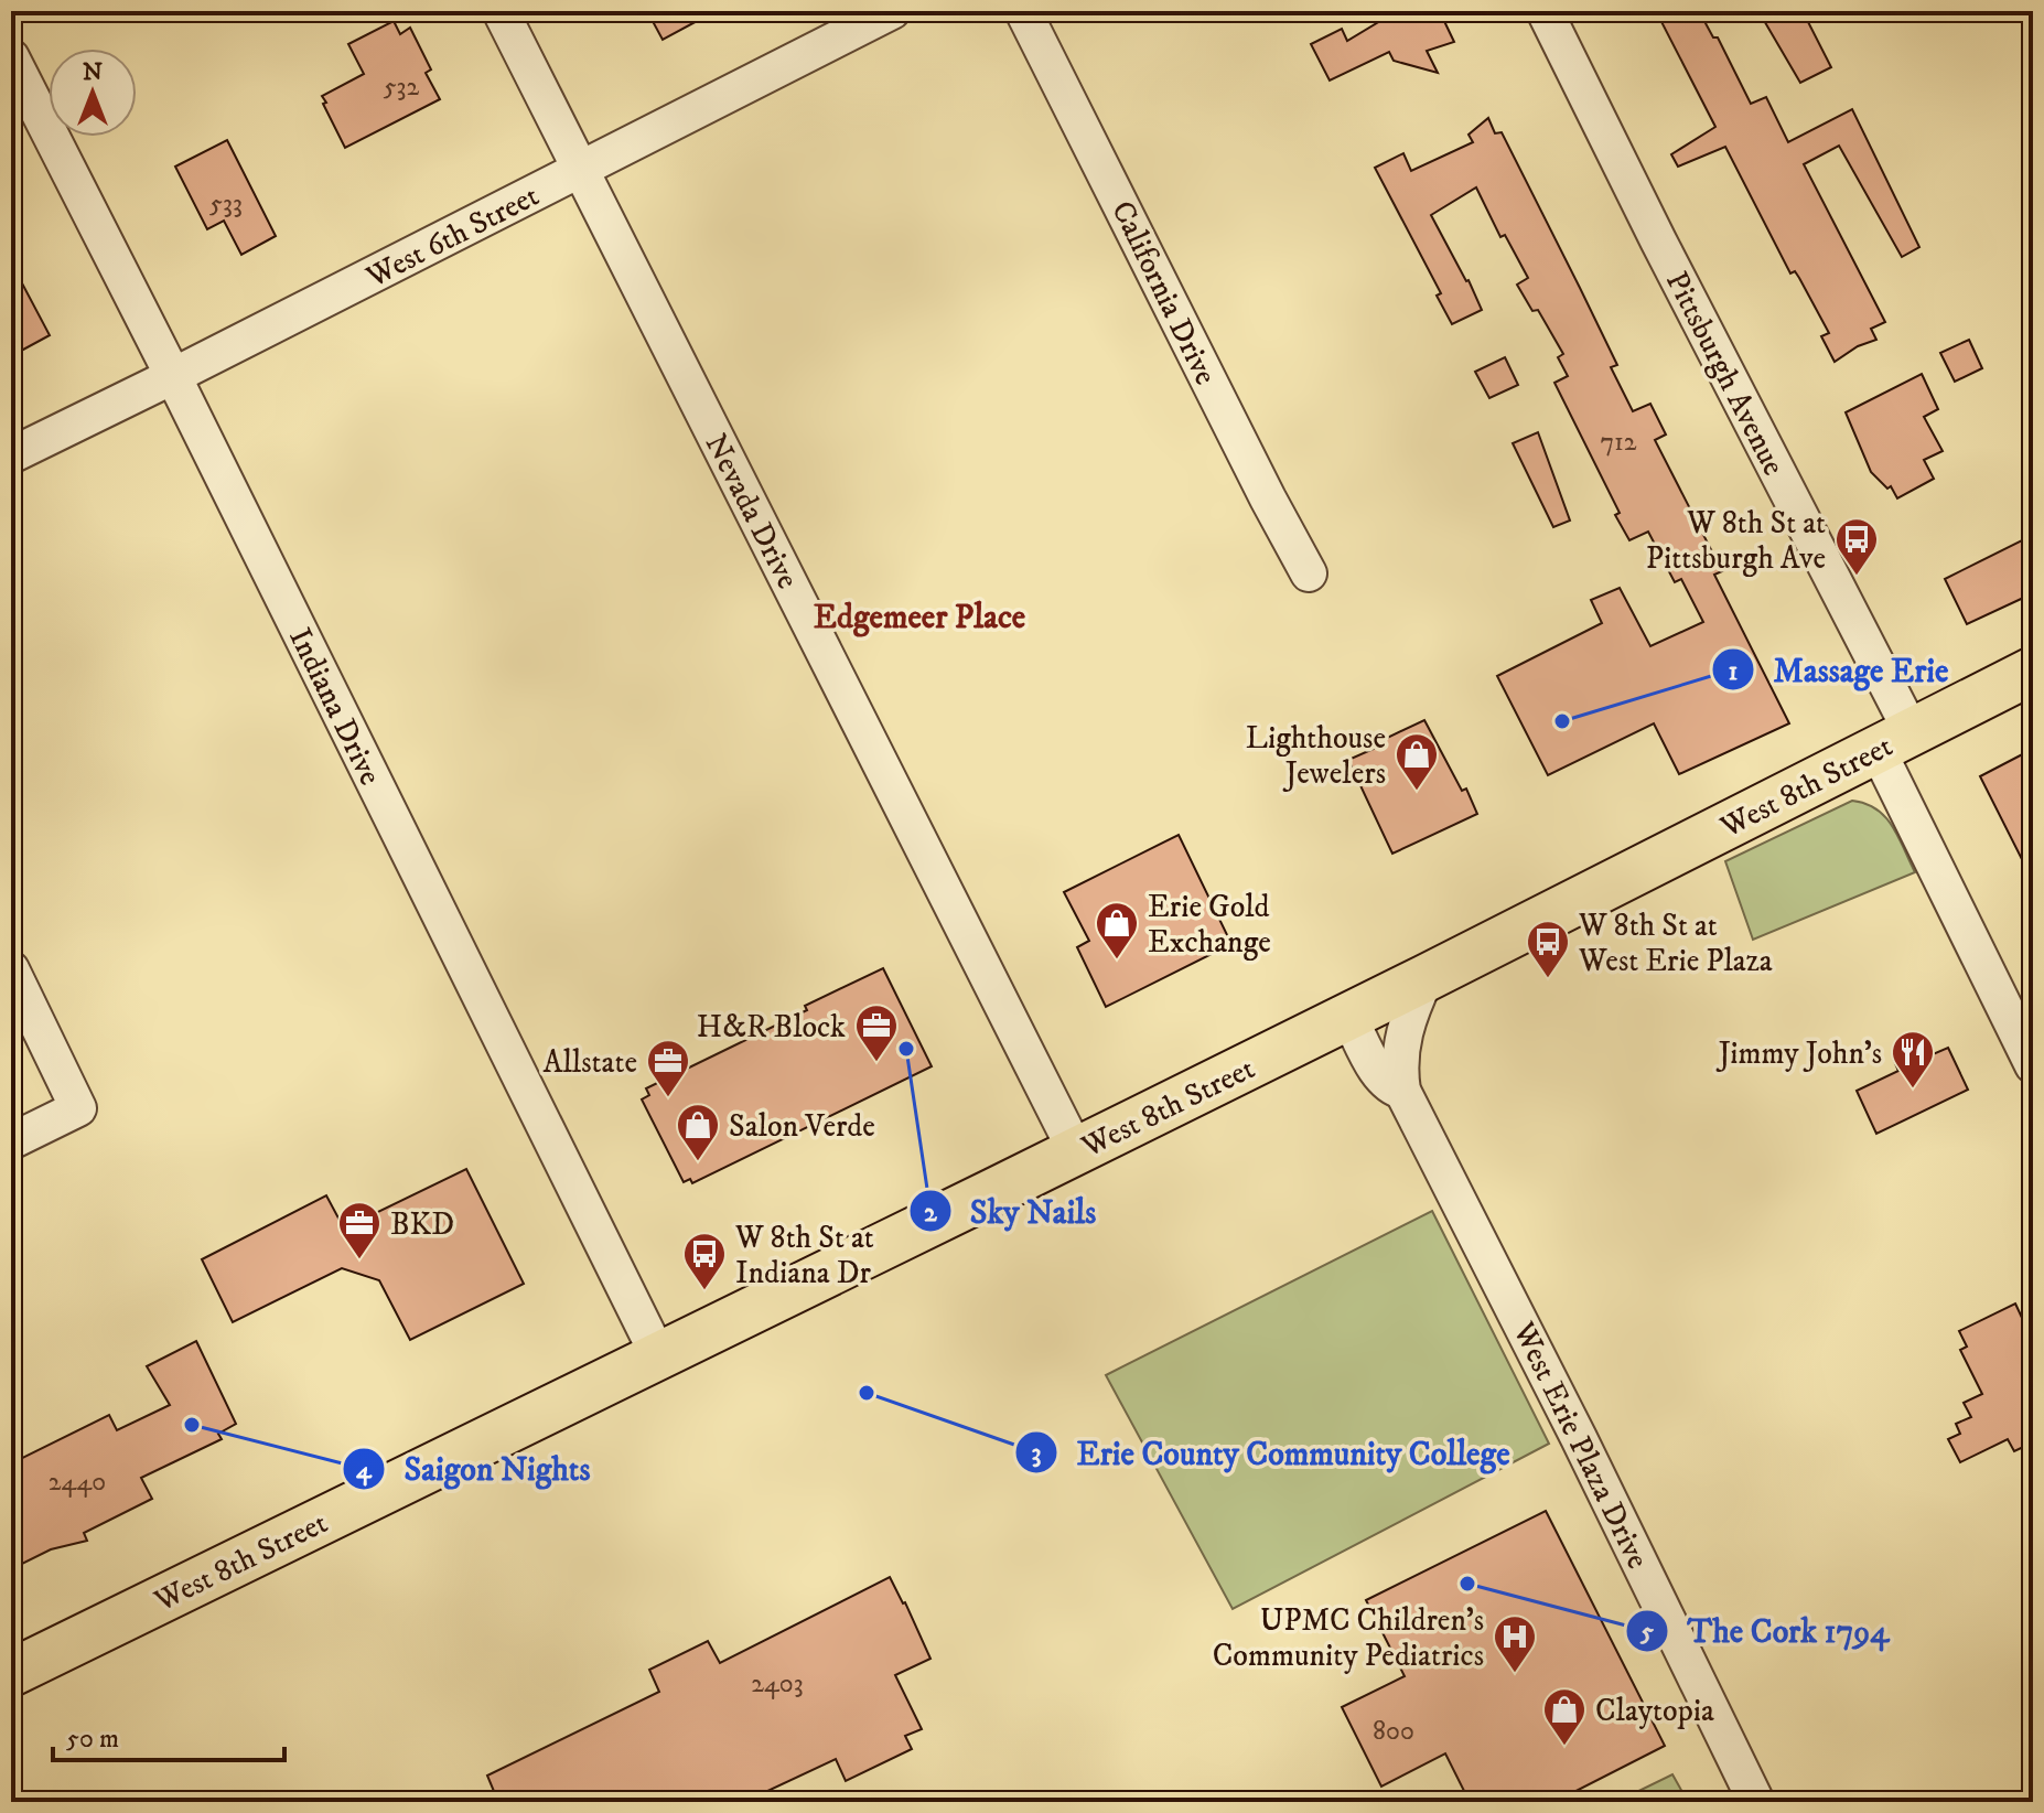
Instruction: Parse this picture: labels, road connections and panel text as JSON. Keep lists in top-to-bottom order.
{
  "streets": {
    "main road": ["West 8th Street"],
    "street": [
      "West 6th Street",
      "California Drive",
      "Pittsburgh Avenue",
      "Nevada Drive",
      "Indiana Drive",
      "West Erie Plaza Drive"
    ]
  },
  "crossings": [
    ["West 6th Street", "Nevada Drive"],
    ["West 6th Street", "Indiana Drive"],
    ["Pittsburgh Avenue", "West 8th Street"],
    ["Nevada Drive", "West 8th Street"],
    ["Indiana Drive", "West 8th Street"],
    ["West 8th Street", "West Erie Plaza Drive"]
  ],
  "districts": ["Edgemeer Place"],
  "places": {
    "bus stop": ["W 8th St at Pittsburgh Ave", "W 8th St at West Erie Plaza", "W 8th St at Indiana Dr"],
    "other": [
      "Massage Erie",
      "Sky Nails",
      "Erie County Community College",
      "Saigon Nights",
      "The Cork 1794"
    ],
    "shop": [
      "Lighthouse Jewelers",
      "Erie Gold Exchange",
      "Salon Verde",
      "Claytopia"
    ],
    "office": ["H&R Block", "Allstate", "BKD"],
    "restaurant": ["Jimmy John's"],
    "hospital": ["UPMC Children's Community Pediatrics"]
  },
  "house_numbers": [
    "532",
    "533",
    "712",
    "2440",
    "2403",
    "800"
  ],
  "scale_bar": "50 m",
  "north": "top"
}
